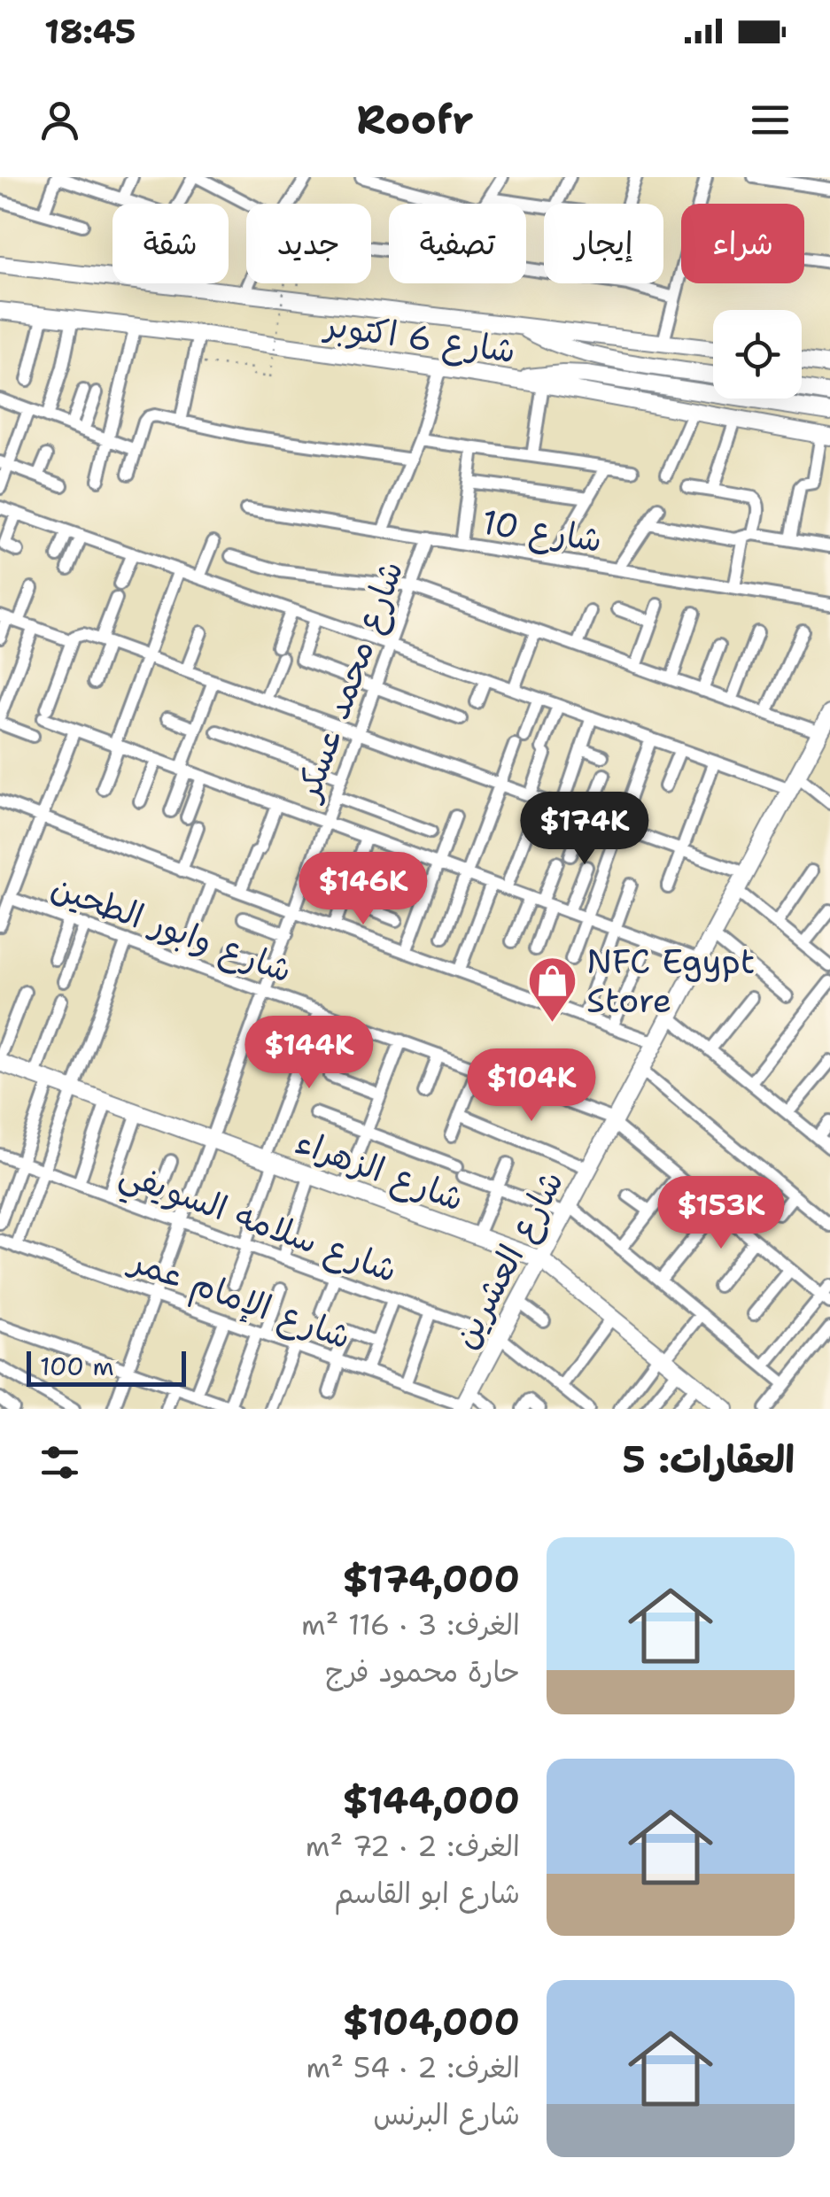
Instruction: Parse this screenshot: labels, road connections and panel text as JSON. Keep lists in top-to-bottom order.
{
  "streets": {
    "main road": ["شارع 6 اكتوبر", "شارع الزهراء", "شارع العشرين"],
    "street": [
      "شارع 10",
      "شارع محمد عسكر",
      "شارع وابور الطحين",
      "شارع سلامه السويفي",
      "شارع الإمام عمر"
    ]
  },
  "crossings": [
    ["شارع 10", "شارع محمد عسكر"],
    ["شارع محمد عسكر", "شارع وابور الطحين"],
    ["شارع محمد عسكر", "شارع الزهراء"],
    ["شارع محمد عسكر", "شارع سلامه السويفي"],
    ["شارع محمد عسكر", "شارع الإمام عمر"],
    ["شارع وابور الطحين", "شارع العشرين"],
    ["شارع الزهراء", "شارع العشرين"],
    ["شارع سلامه السويفي", "شارع العشرين"],
    ["شارع العشرين", "شارع الإمام عمر"]
  ],
  "places": {
    "shop": ["NFC Egypt Store"]
  },
  "scale_bar": "100 m",
  "page": {
    "status": "18:45",
    "header": "Roofr",
    "chip": [
      "شراء",
      "إيجار",
      "تصفية",
      "جديد",
      "شقة"
    ],
    "price": [
      "$174K",
      "$146K",
      "$144K",
      "$104K",
      "$153K"
    ],
    "scale": "100 m",
    "heading": "العقارات: 5",
    "list": [
      {
        "name": "$174,000",
        "note": "الغرف: 3 · 116 m² · حارة محمود فرج"
      },
      {
        "name": "$144,000",
        "note": "الغرف: 2 · 72 m² · شارع ابو القاسم"
      },
      {
        "name": "$104,000",
        "note": "الغرف: 2 · 54 m² · شارع البرنس"
      }
    ]
  }
}
